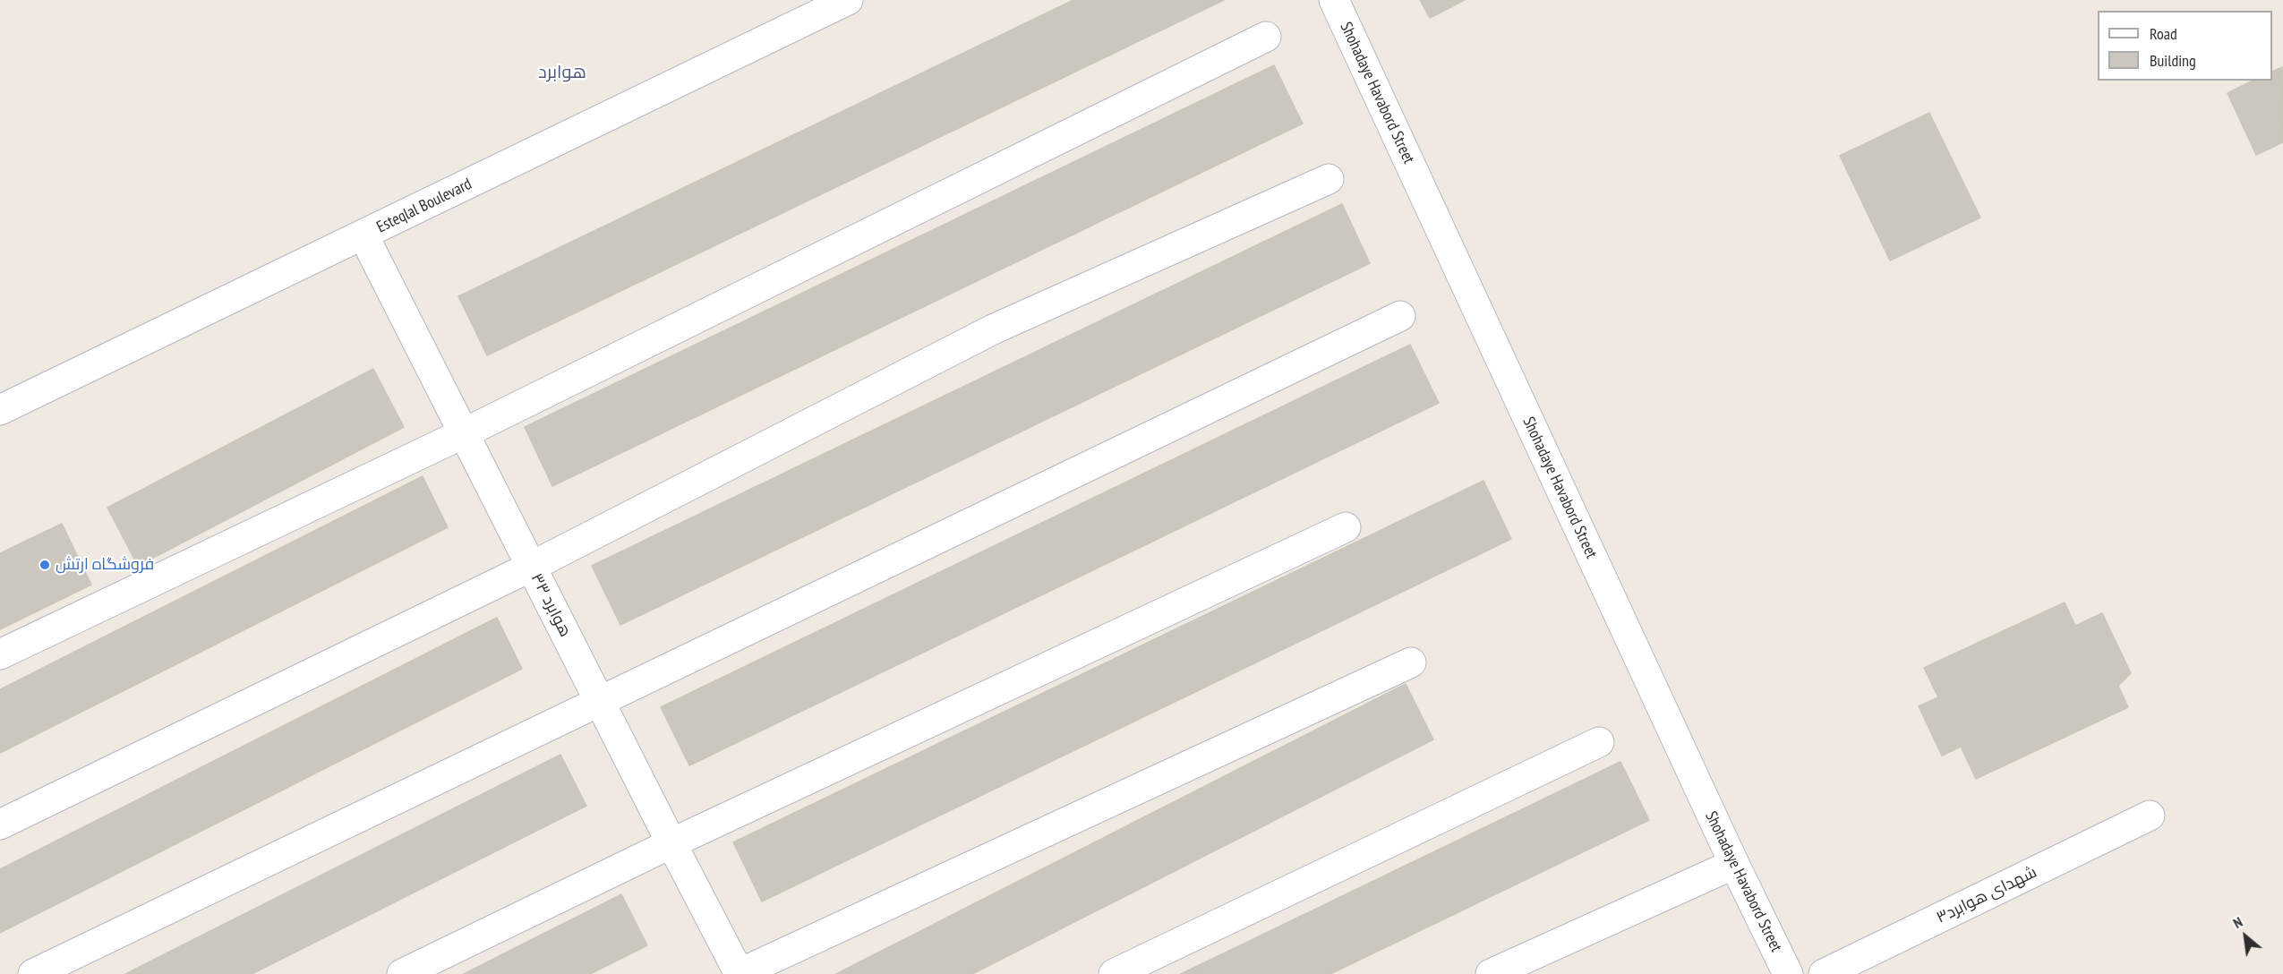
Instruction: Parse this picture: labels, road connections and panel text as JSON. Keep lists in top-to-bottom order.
{
  "streets": {
    "street": [
      "Shohadaye Havabord Street",
      "Esteqlal Boulevard",
      "۳۳ هوابرد",
      "۳شهدای هوابرد"
    ]
  },
  "crossings": [
    ["Esteqlal Boulevard", "۳۳ هوابرد"]
  ],
  "districts": ["هوابرد"],
  "places": ["فروشگاه ارتش"],
  "legend": ["Road", "Building"],
  "north": "top left"
}
